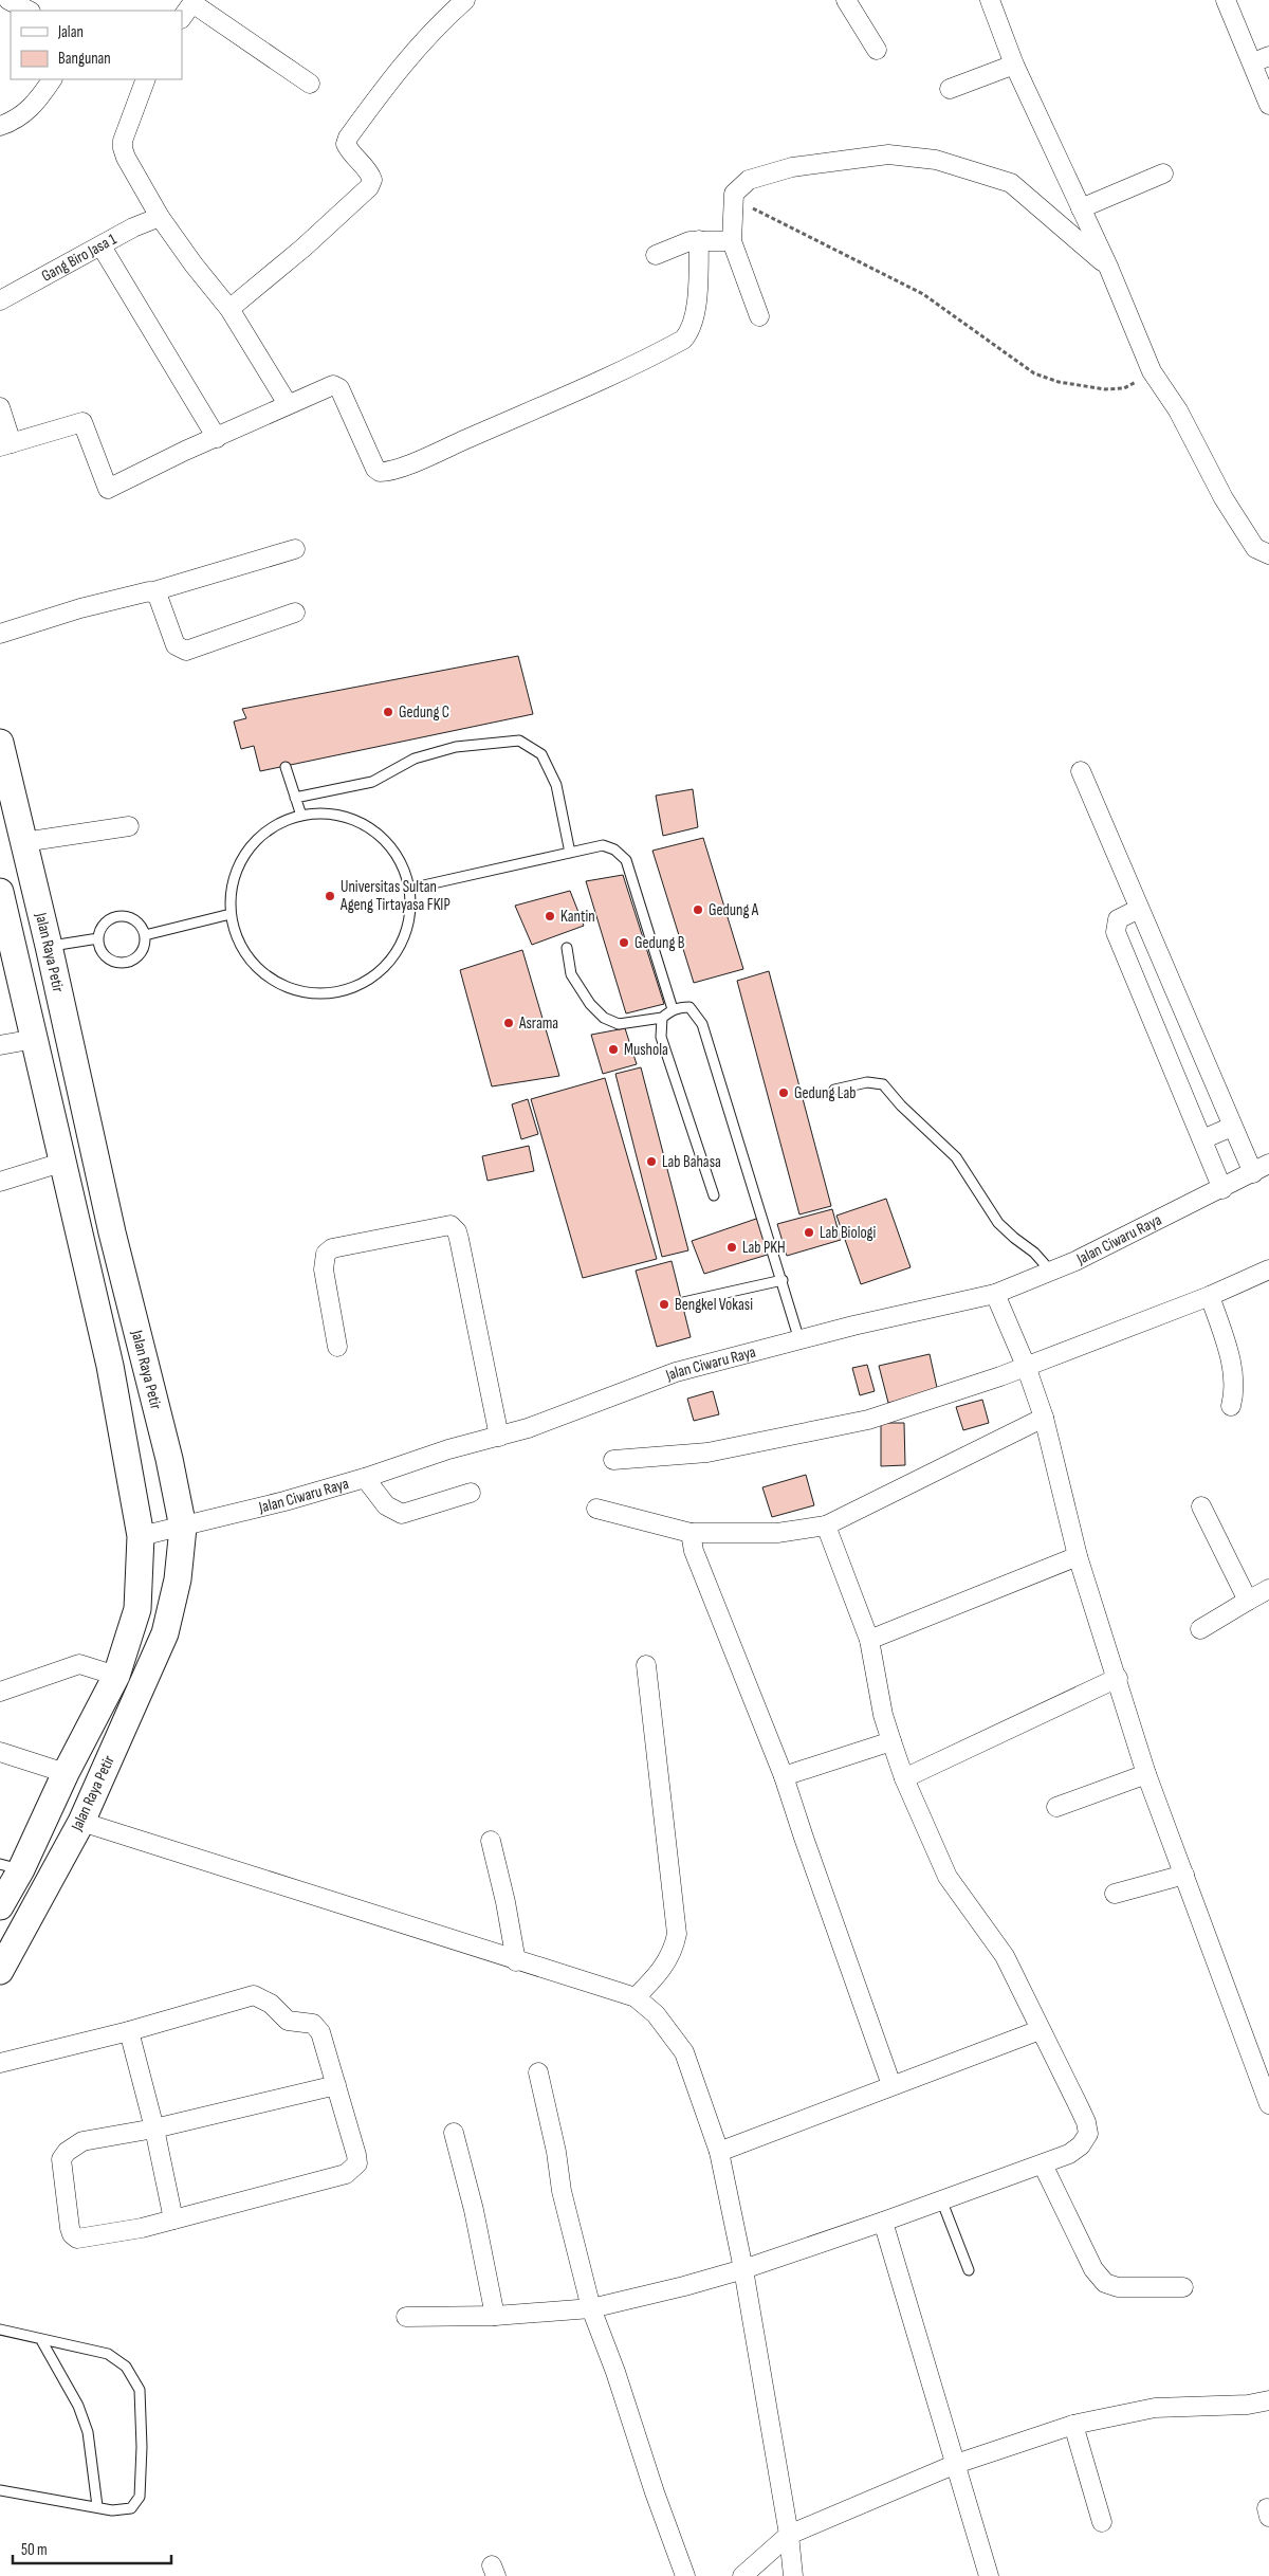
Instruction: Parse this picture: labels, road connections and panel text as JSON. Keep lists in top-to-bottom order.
{
  "streets": {
    "main road": ["Jalan Raya Petir"],
    "street": ["Gang Biro Jasa 1", "Jalan Ciwaru Raya"]
  },
  "crossings": [
    ["Jalan Raya Petir", "Jalan Ciwaru Raya"]
  ],
  "places": [
    "Gedung C",
    "Universitas Sultan Ageng Tirtayasa FKIP",
    "Gedung A",
    "Kantin",
    "Gedung B",
    "Asrama",
    "Mushola",
    "Gedung Lab",
    "Lab Bahasa",
    "Lab Biologi",
    "Lab PKH",
    "Bengkel Vokasi"
  ],
  "legend": ["Jalan", "Bangunan"],
  "scale_bar": "50 m"
}
